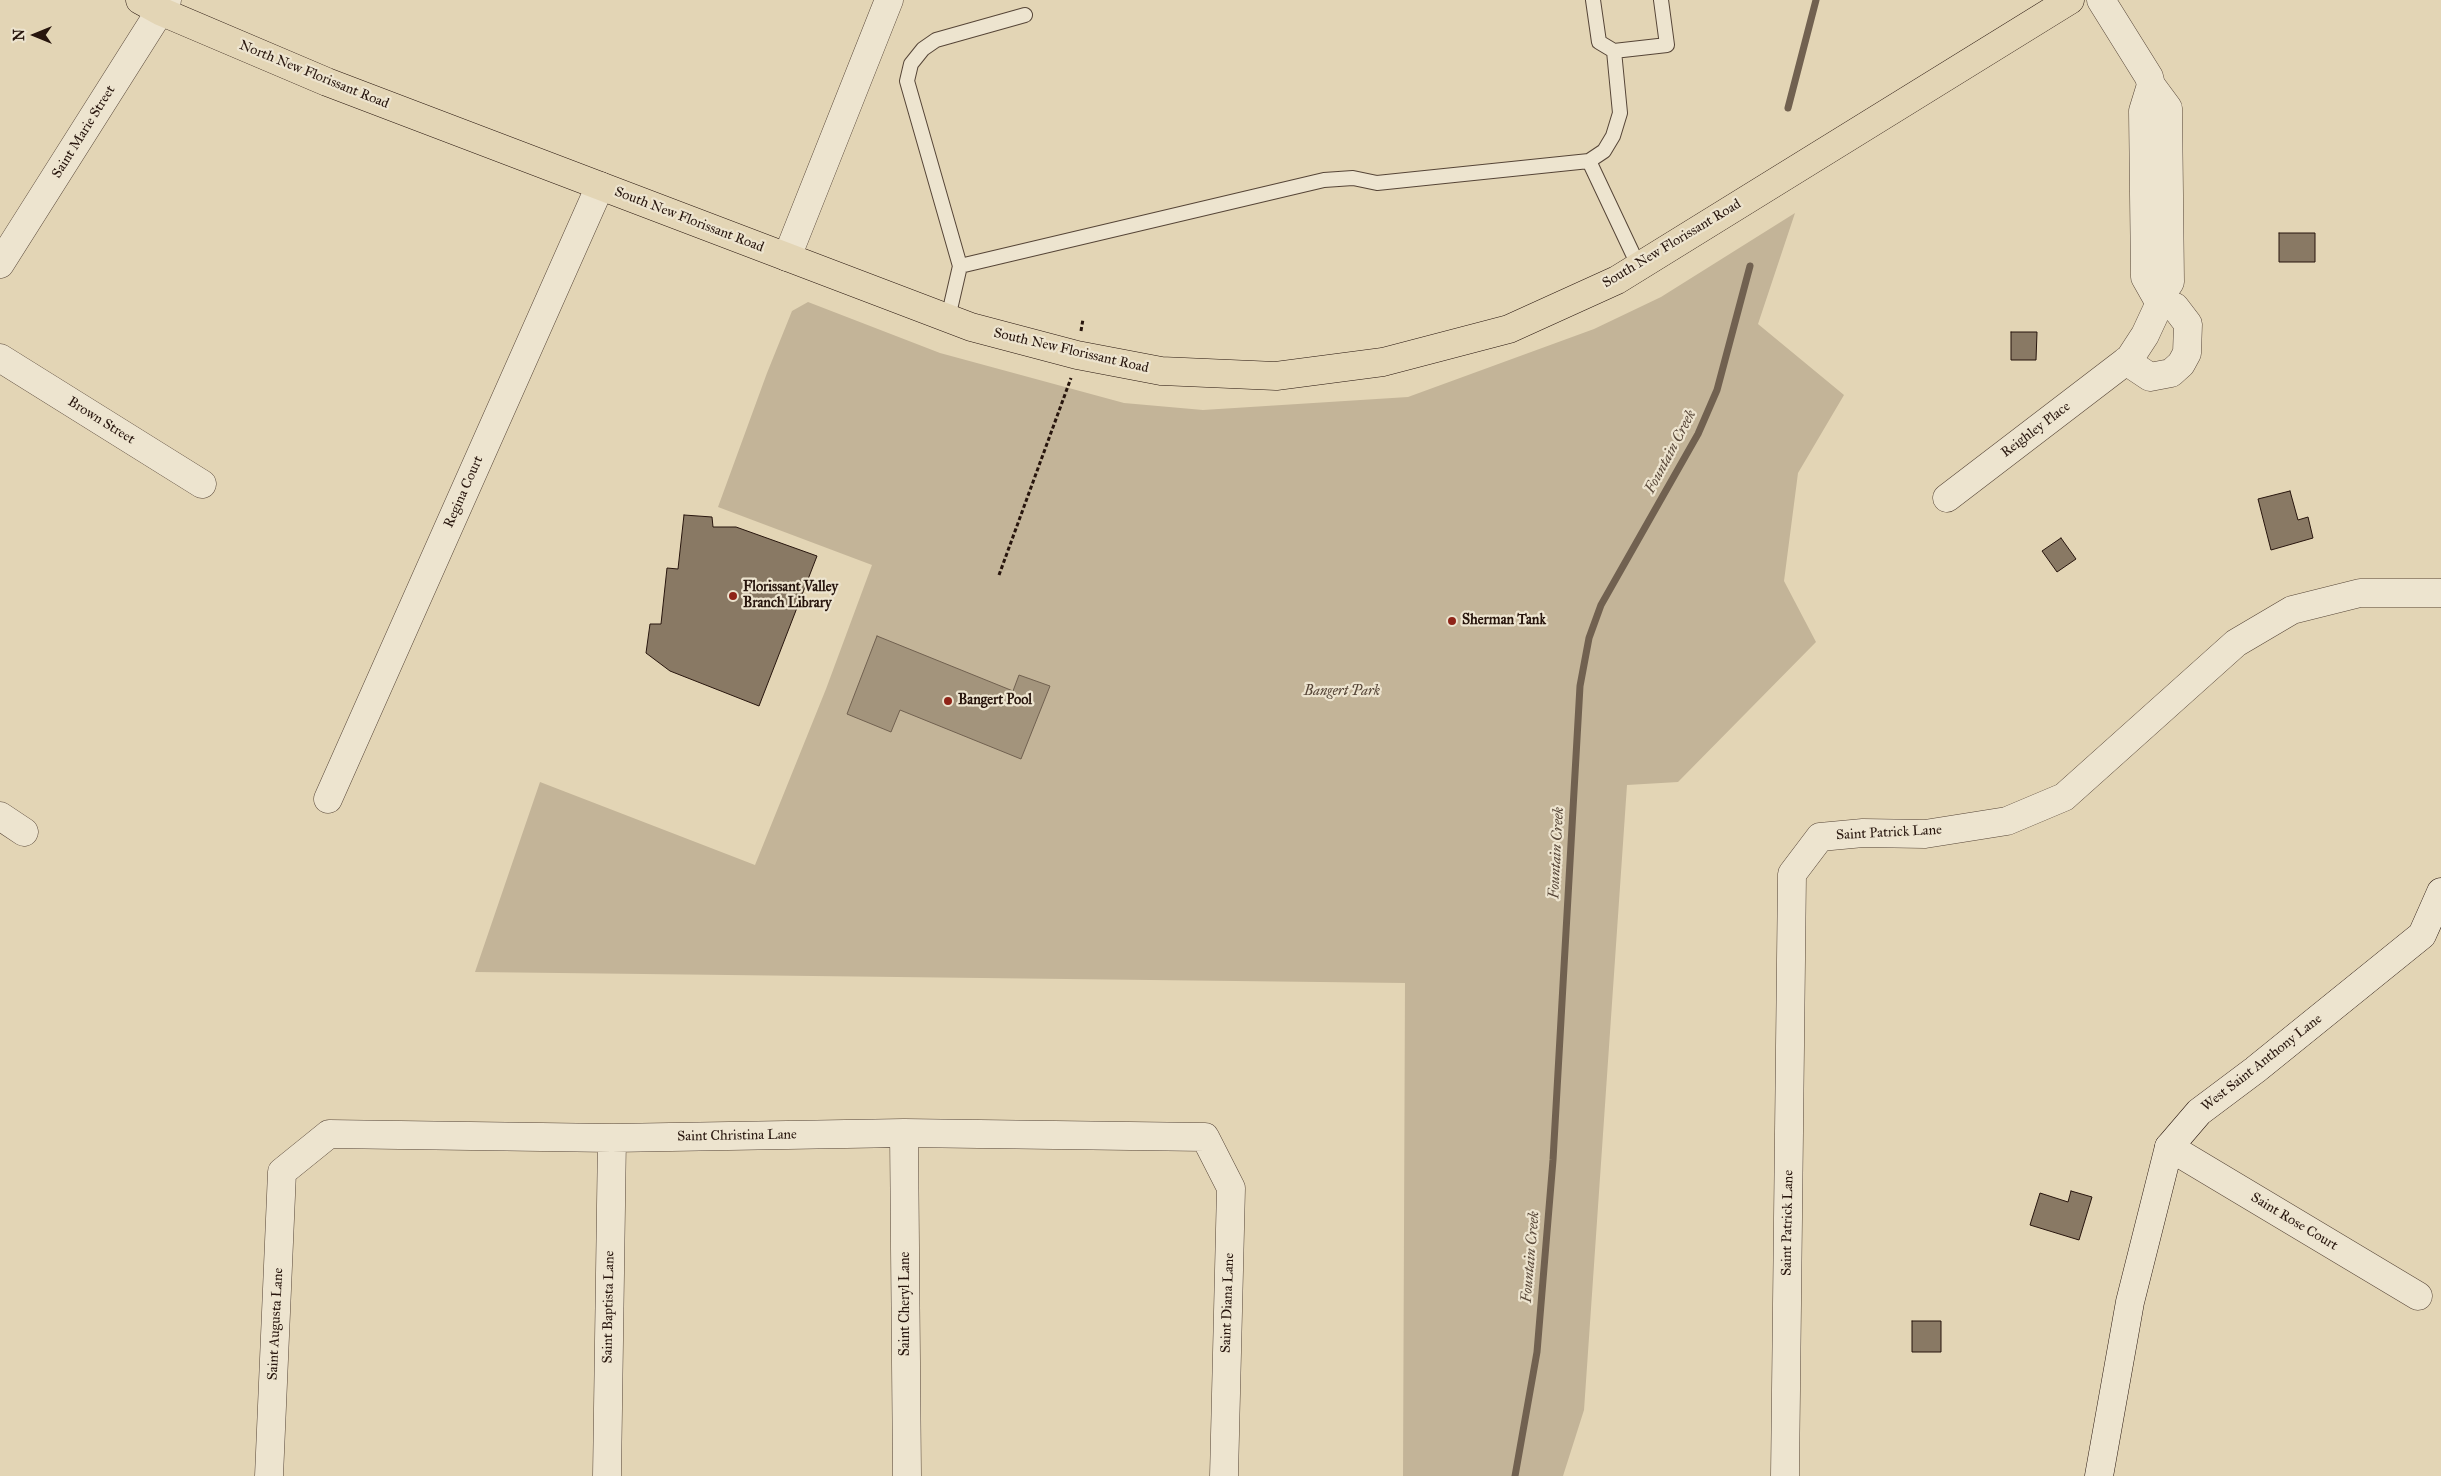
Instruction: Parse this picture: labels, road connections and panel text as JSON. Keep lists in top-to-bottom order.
{
  "streets": {
    "main road": ["North New Florissant Road", "South New Florissant Road"],
    "street": [
      "Saint Marie Street",
      "Brown Street",
      "Reighley Place",
      "Regina Court",
      "Saint Patrick Lane",
      "West Saint Anthony Lane",
      "Saint Christina Lane",
      "Saint Rose Court",
      "Saint Diana Lane",
      "Saint Cheryl Lane",
      "Saint Baptista Lane",
      "Saint Augusta Lane"
    ]
  },
  "crossings": [
    ["North New Florissant Road", "Saint Marie Street"],
    ["North New Florissant Road", "South New Florissant Road"],
    ["South New Florissant Road", "Regina Court"],
    ["West Saint Anthony Lane", "Saint Rose Court"],
    ["Saint Christina Lane", "Saint Diana Lane"],
    ["Saint Christina Lane", "Saint Cheryl Lane"],
    ["Saint Christina Lane", "Saint Baptista Lane"],
    ["Saint Christina Lane", "Saint Augusta Lane"]
  ],
  "water": ["Fountain Creek"],
  "parks": ["Bangert Park"],
  "places": ["Florissant Valley Branch Library", "Sherman Tank", "Bangert Pool"],
  "north": "left"
}
